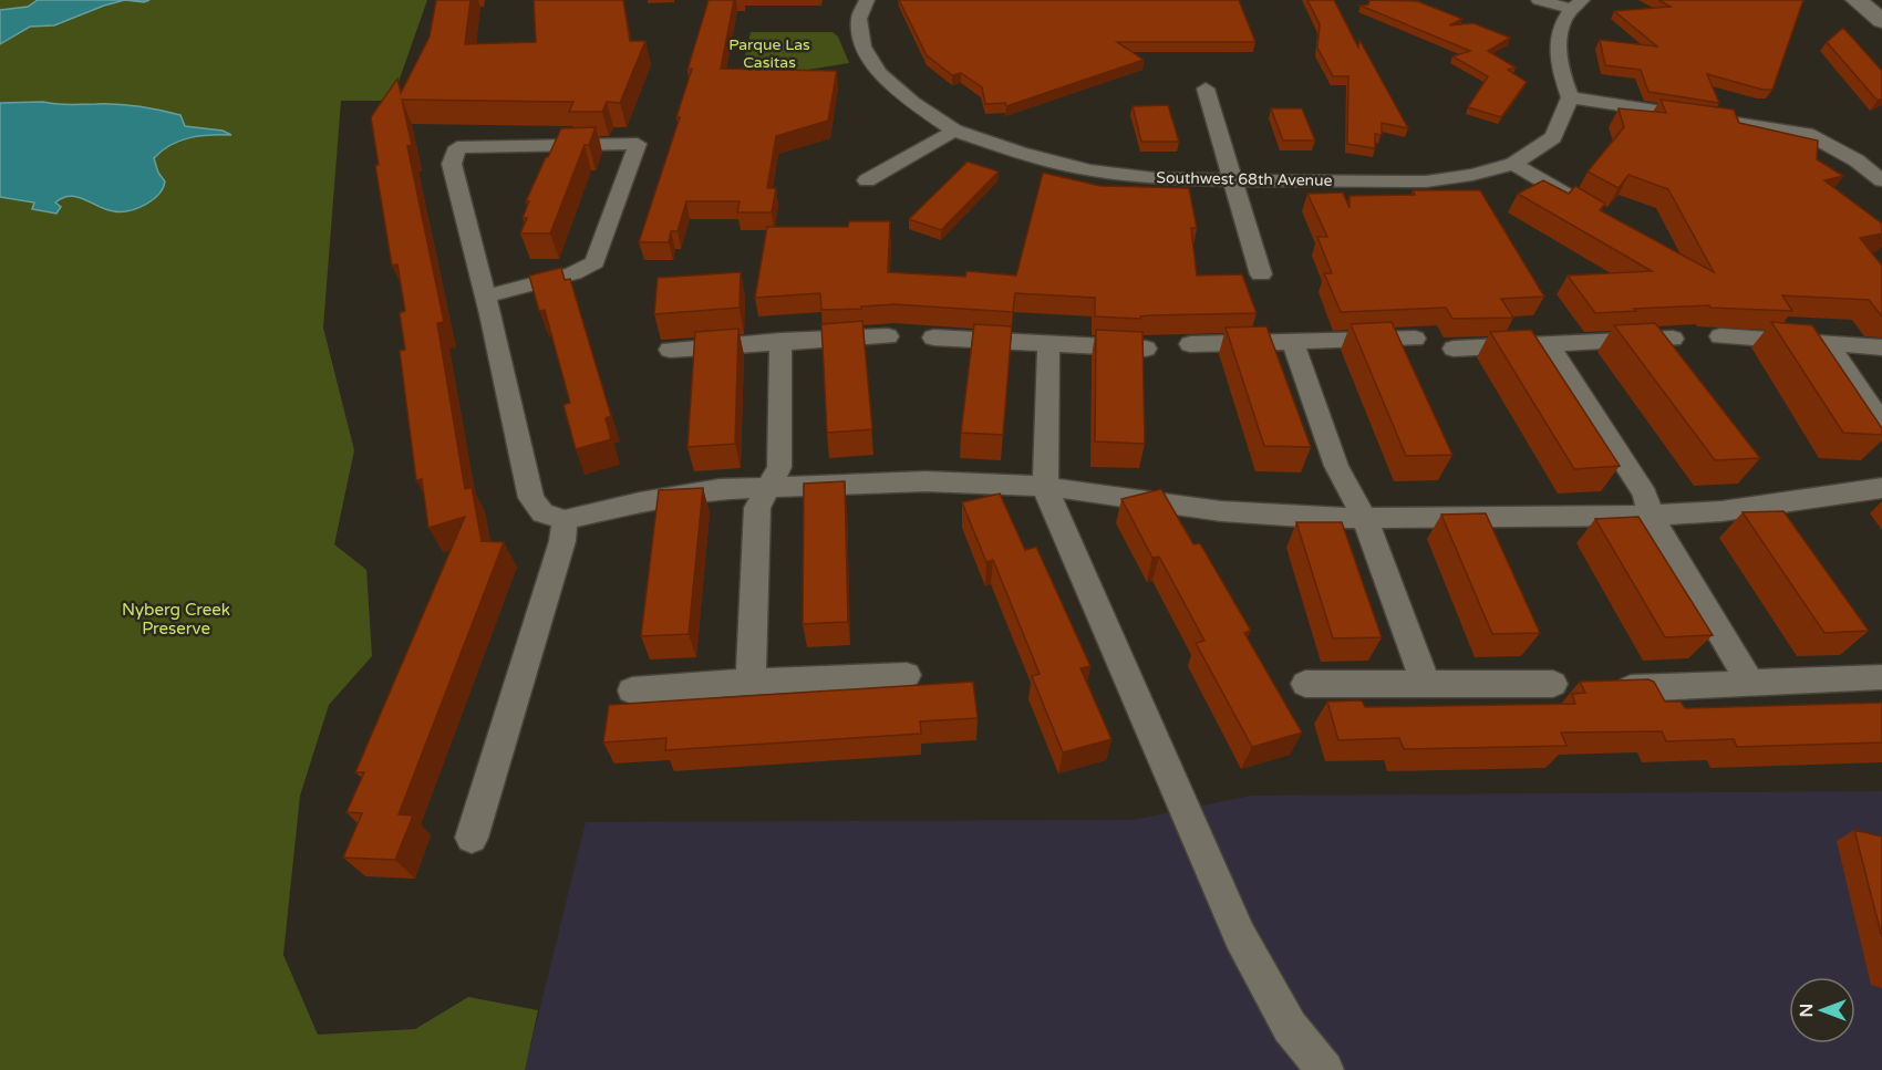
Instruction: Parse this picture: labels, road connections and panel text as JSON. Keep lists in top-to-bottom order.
{
  "streets": {
    "street": ["Southwest 68th Avenue"]
  },
  "parks": ["Parque Las Casitas", "Nyberg Creek Preserve"],
  "north": "left"
}
